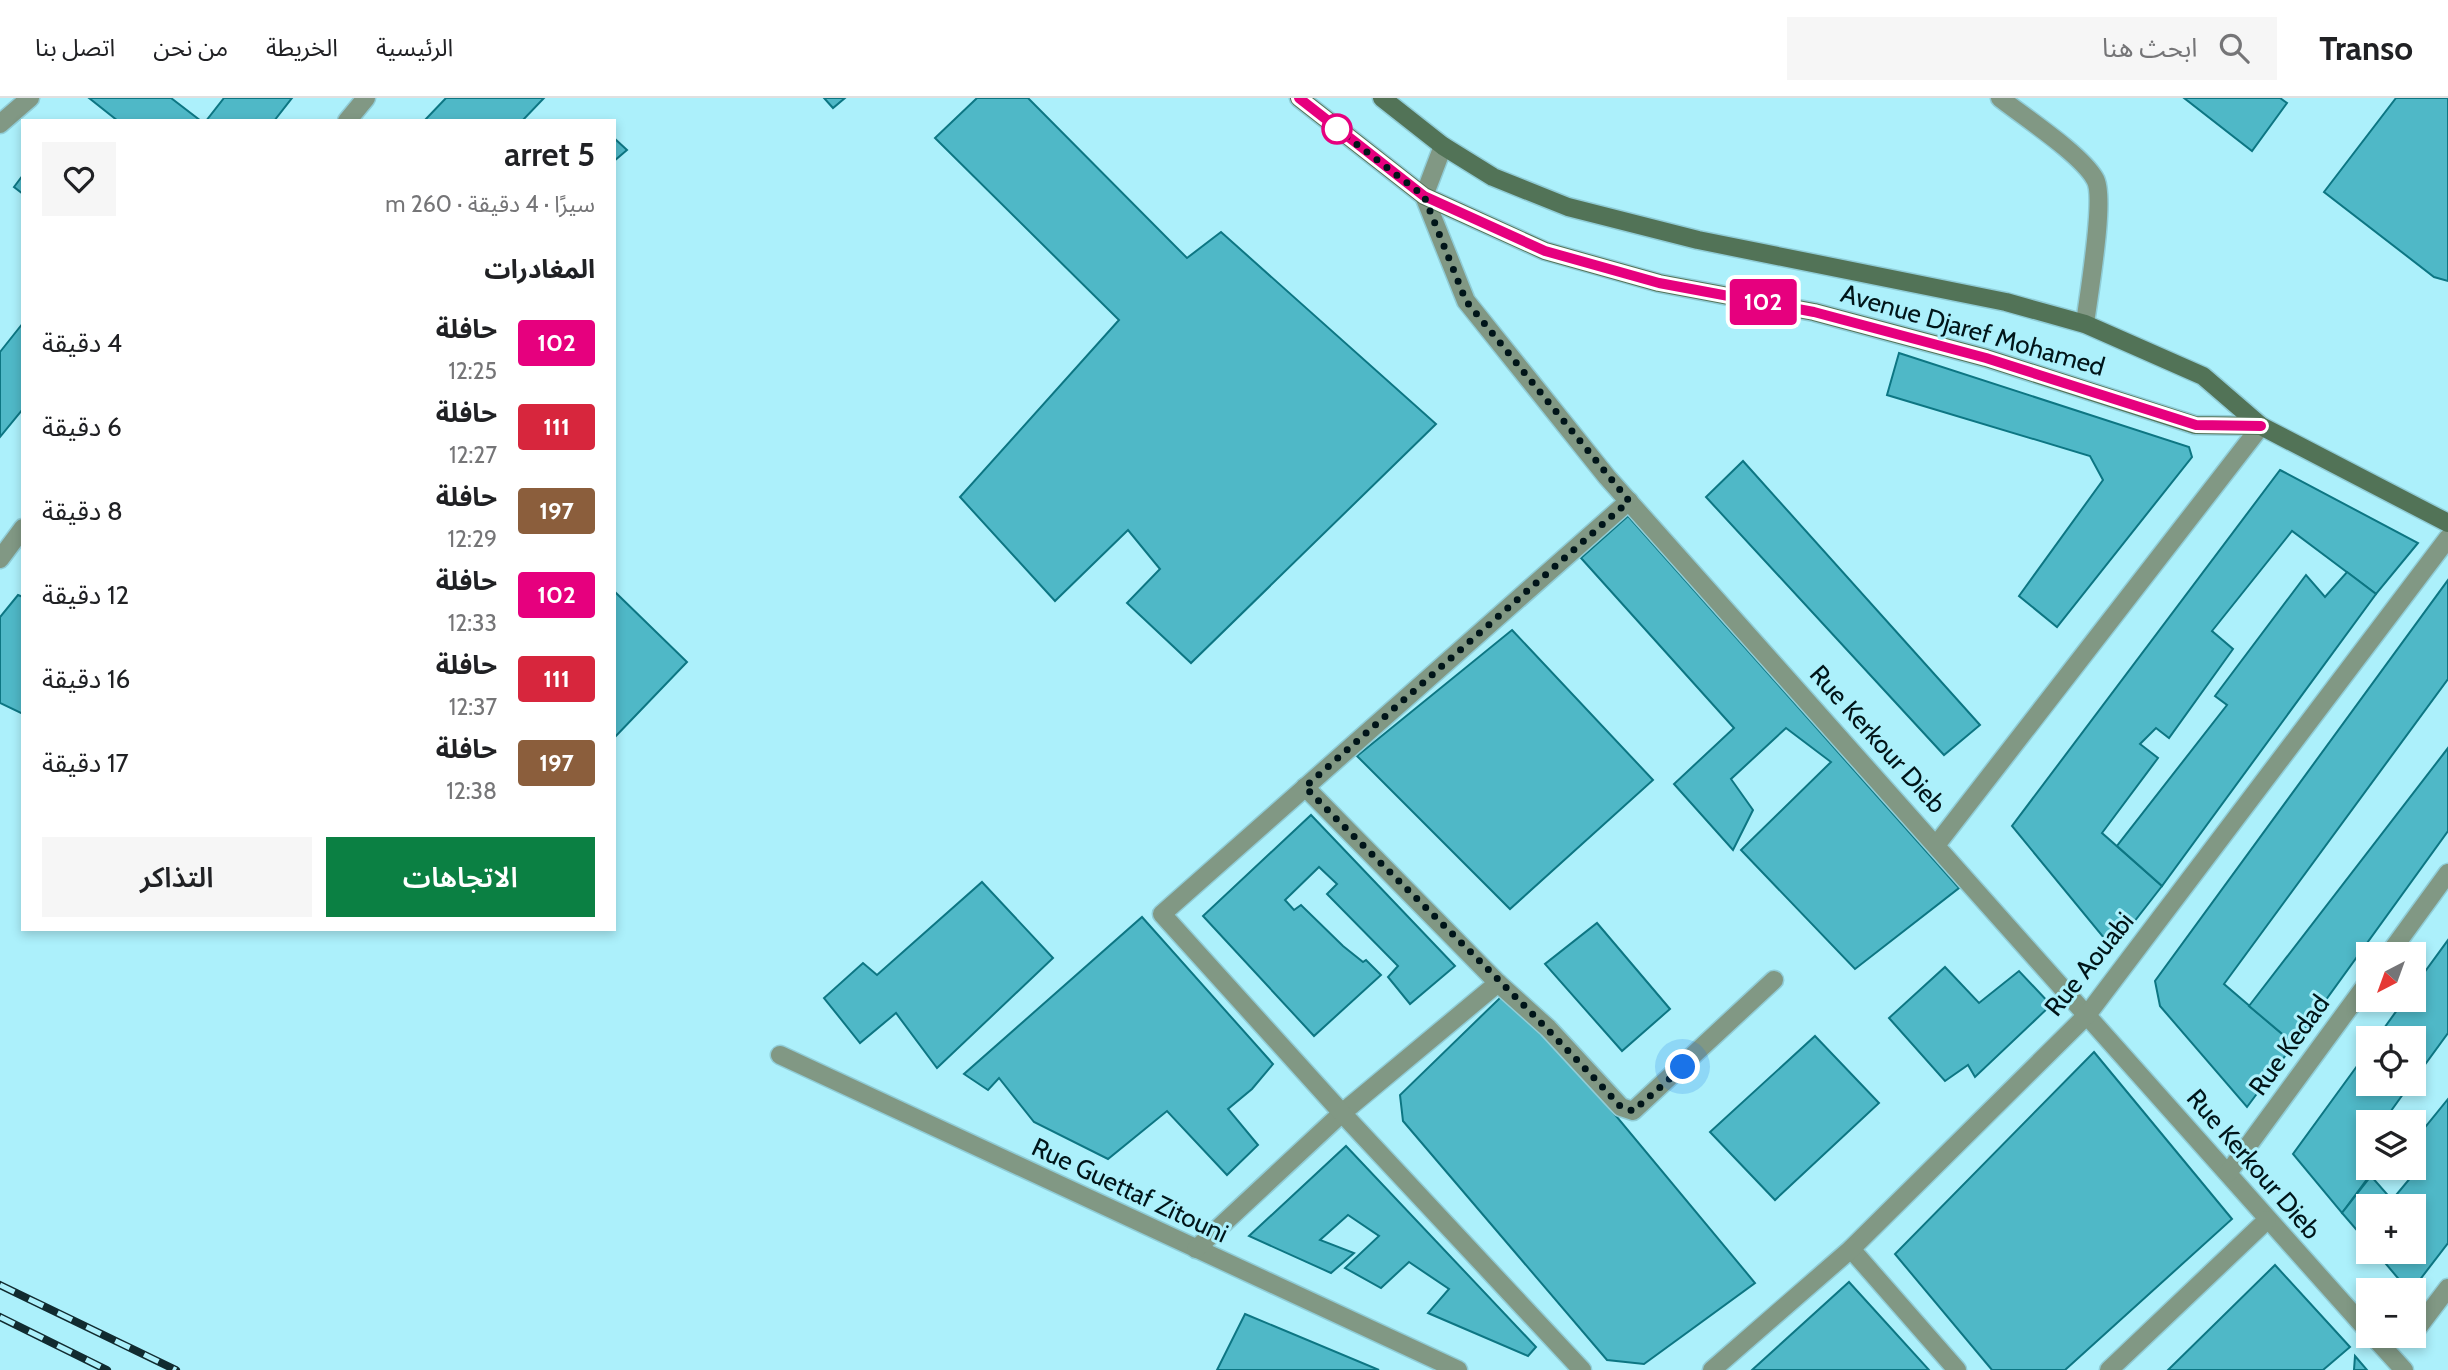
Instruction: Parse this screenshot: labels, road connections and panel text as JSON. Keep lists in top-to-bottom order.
{
  "streets": {
    "street": [
      "Avenue Djaref Mohamed",
      "Rue Kerkour Dieb",
      "Rue Aouabi",
      "Rue Kedad",
      "Rue Guettaf Zitouni"
    ]
  },
  "crossings": [
    ["Avenue Djaref Mohamed", "Rue Kerkour Dieb"],
    ["Rue Kerkour Dieb", "Rue Aouabi"],
    ["Rue Kerkour Dieb", "Rue Kedad"]
  ],
  "lines": ["bus line 102"],
  "north": "bottom left",
  "page": {
    "header": "Transo",
    "search": "ابحث هنا",
    "nav": [
      "الرئيسية",
      "الخريطة",
      "من نحن",
      "اتصل بنا"
    ],
    "on_map": "102",
    "heading": [
      ["arret 5", "سيرًا · 4 دقيقة · 260 m"],
      "المغادرات"
    ],
    "list": [
      {
        "mark": "102",
        "name": "حافلة",
        "note": "12:25",
        "value": "4 دقيقة"
      },
      {
        "mark": "111",
        "name": "حافلة",
        "note": "12:27",
        "value": "6 دقيقة"
      },
      {
        "mark": "197",
        "name": "حافلة",
        "note": "12:29",
        "value": "8 دقيقة"
      },
      {
        "mark": "102",
        "name": "حافلة",
        "note": "12:33",
        "value": "12 دقيقة"
      },
      {
        "mark": "111",
        "name": "حافلة",
        "note": "12:37",
        "value": "16 دقيقة"
      },
      {
        "mark": "197",
        "name": "حافلة",
        "note": "12:38",
        "value": "17 دقيقة"
      }
    ],
    "buttons": ["الاتجاهات", "التذاكر"],
    "map_buttons": ["+", "−"]
  }
}
